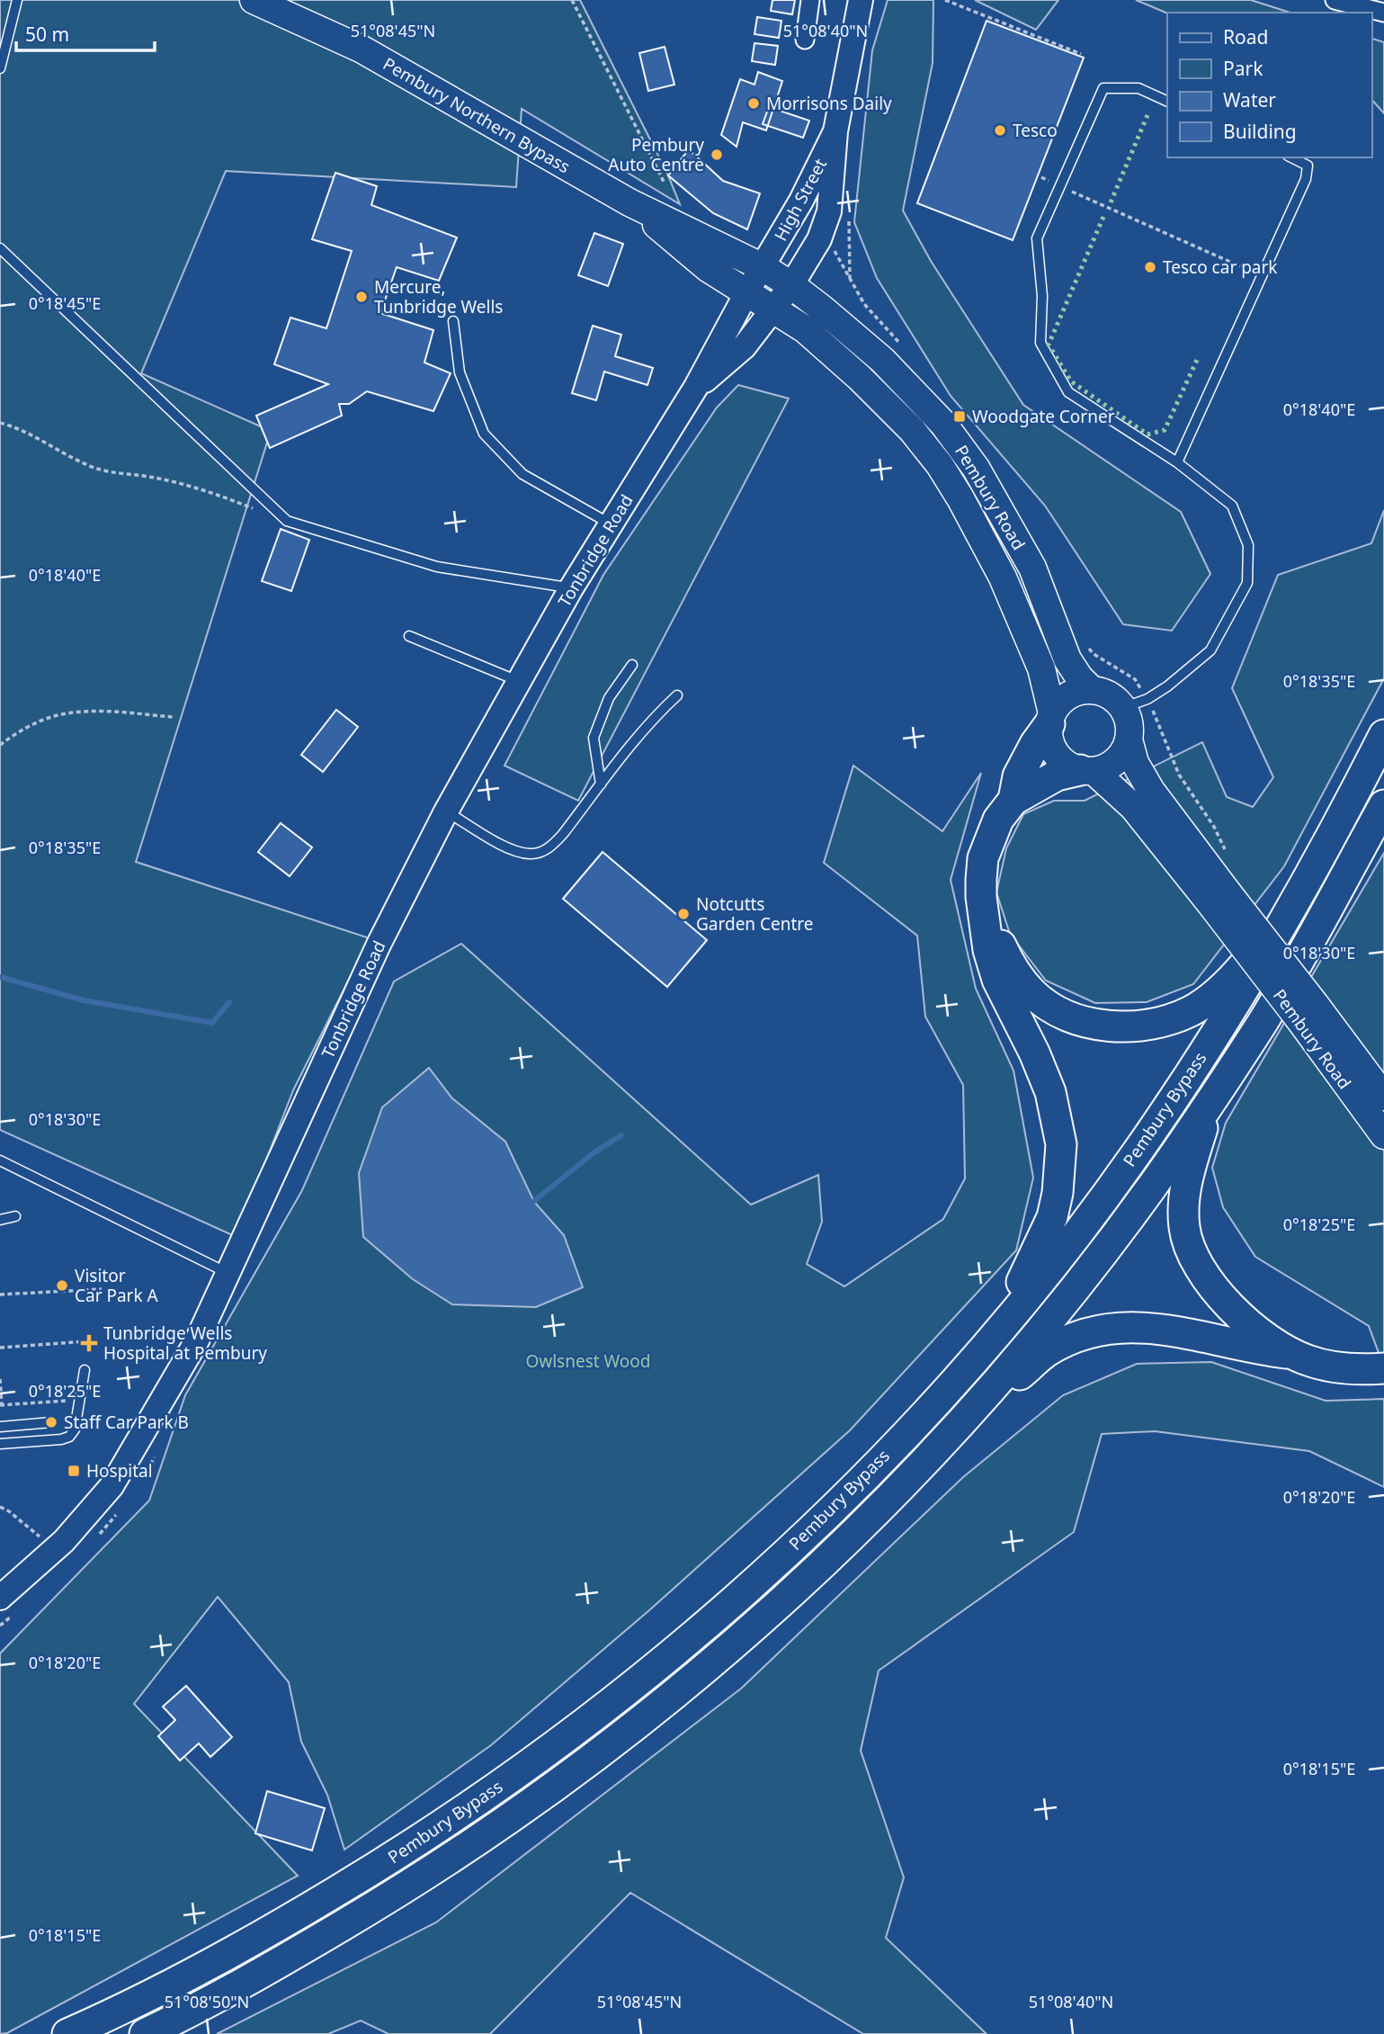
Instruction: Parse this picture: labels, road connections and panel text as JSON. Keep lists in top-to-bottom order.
{
  "streets": {
    "highway": ["Pembury Bypass"],
    "main road": ["Pembury Northern Bypass", "Pembury Road"],
    "street": ["High Street", "Tonbridge Road"]
  },
  "crossings": [
    ["Pembury Northern Bypass", "High Street"],
    ["Pembury Northern Bypass", "Pembury Road"],
    ["Pembury Northern Bypass", "Tonbridge Road"],
    ["High Street", "Pembury Road"],
    ["High Street", "Tonbridge Road"],
    ["Pembury Road", "Tonbridge Road"]
  ],
  "parks": ["Owlsnest Wood"],
  "places": {
    "other": [
      "Morrisons Daily",
      "Tesco",
      "Pembury Auto Centre",
      "Tesco car park",
      "Mercure, Tunbridge Wells",
      "Notcutts Garden Centre",
      "Visitor Car Park A",
      "Staff Car Park B"
    ],
    "transit": ["Woodgate Corner", "Hospital"],
    "health": ["Tunbridge Wells Hospital at Pembury"]
  },
  "legend": [
    "Road",
    "Park",
    "Water",
    "Building"
  ],
  "scale_bar": "50 m",
  "coordinates": [
    "51°08'45\"N",
    "51°08'40\"N",
    "0°18'45\"E",
    "0°18'40\"E",
    "0°18'35\"E",
    "0°18'30\"E",
    "0°18'25\"E",
    "0°18'20\"E",
    "0°18'15\"E",
    "51°08'50\"N"
  ]
}
